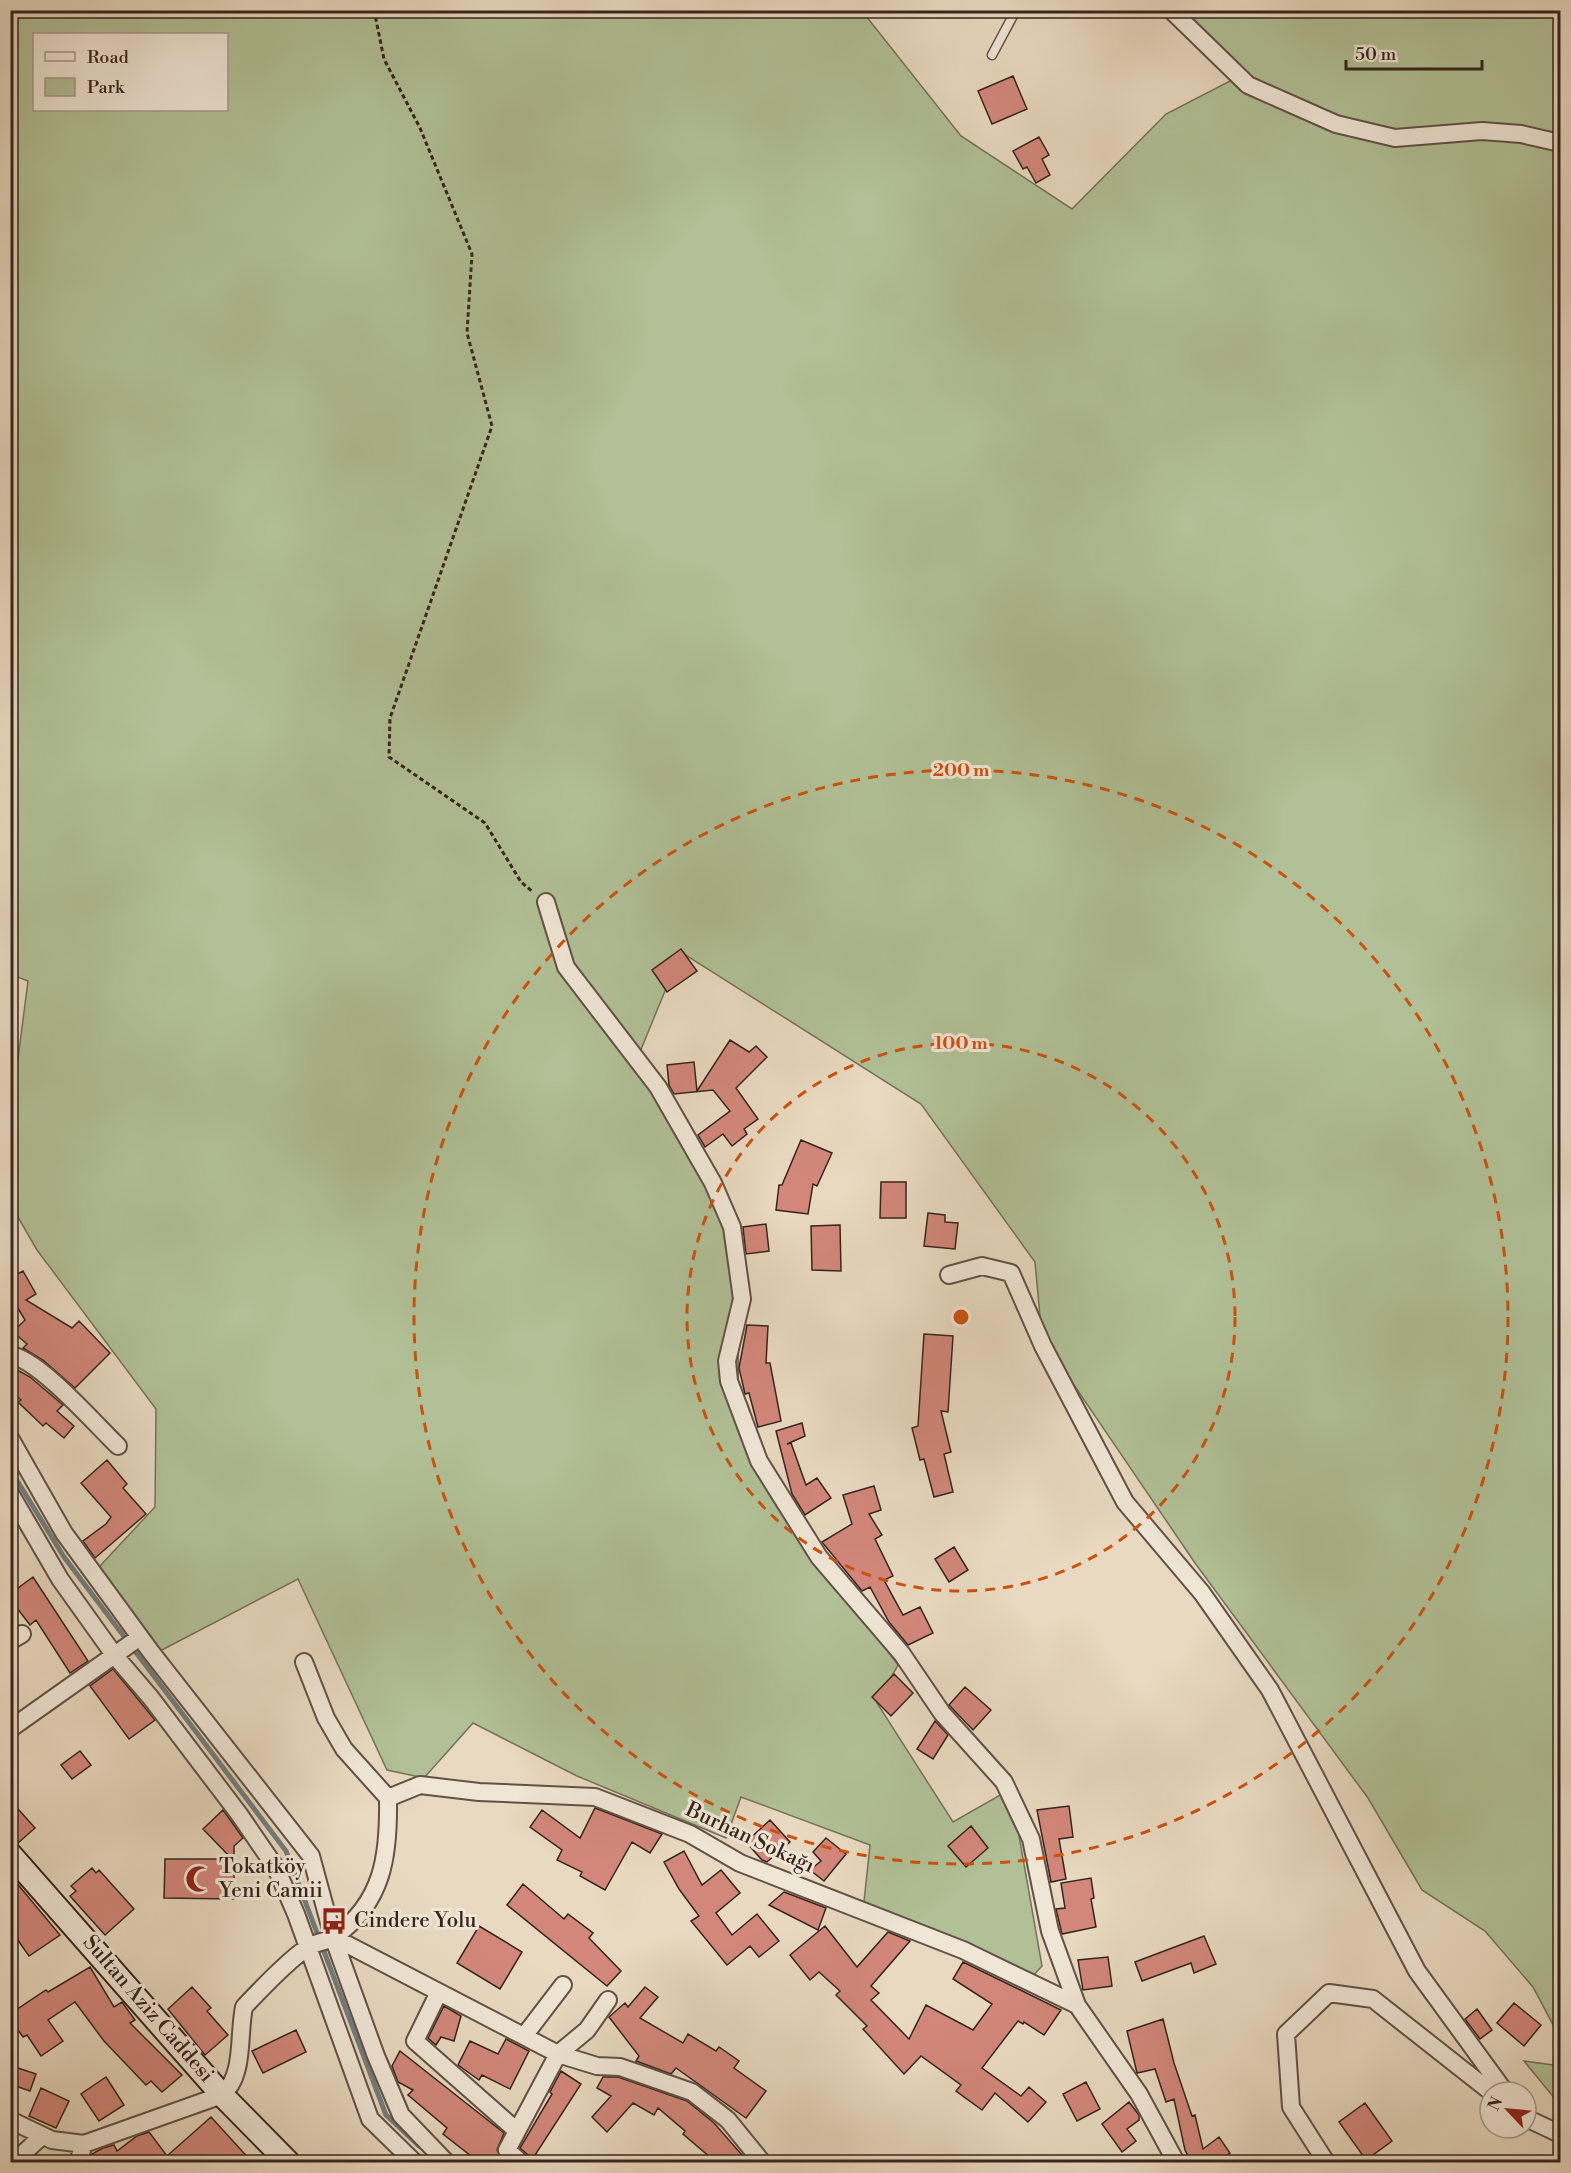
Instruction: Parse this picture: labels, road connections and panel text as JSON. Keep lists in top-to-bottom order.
{
  "streets": {
    "street": ["Burhan Sokağı", "Sultan Aziz Caddesi"]
  },
  "places": {
    "mosque": ["Tokatköy Yeni Camii"],
    "bus stop": ["Cindere Yolu"]
  },
  "legend": ["Road", "Park"],
  "scale_bar": "50 m",
  "north": "top left",
  "rings": ["200 m", "100 m"]
}
